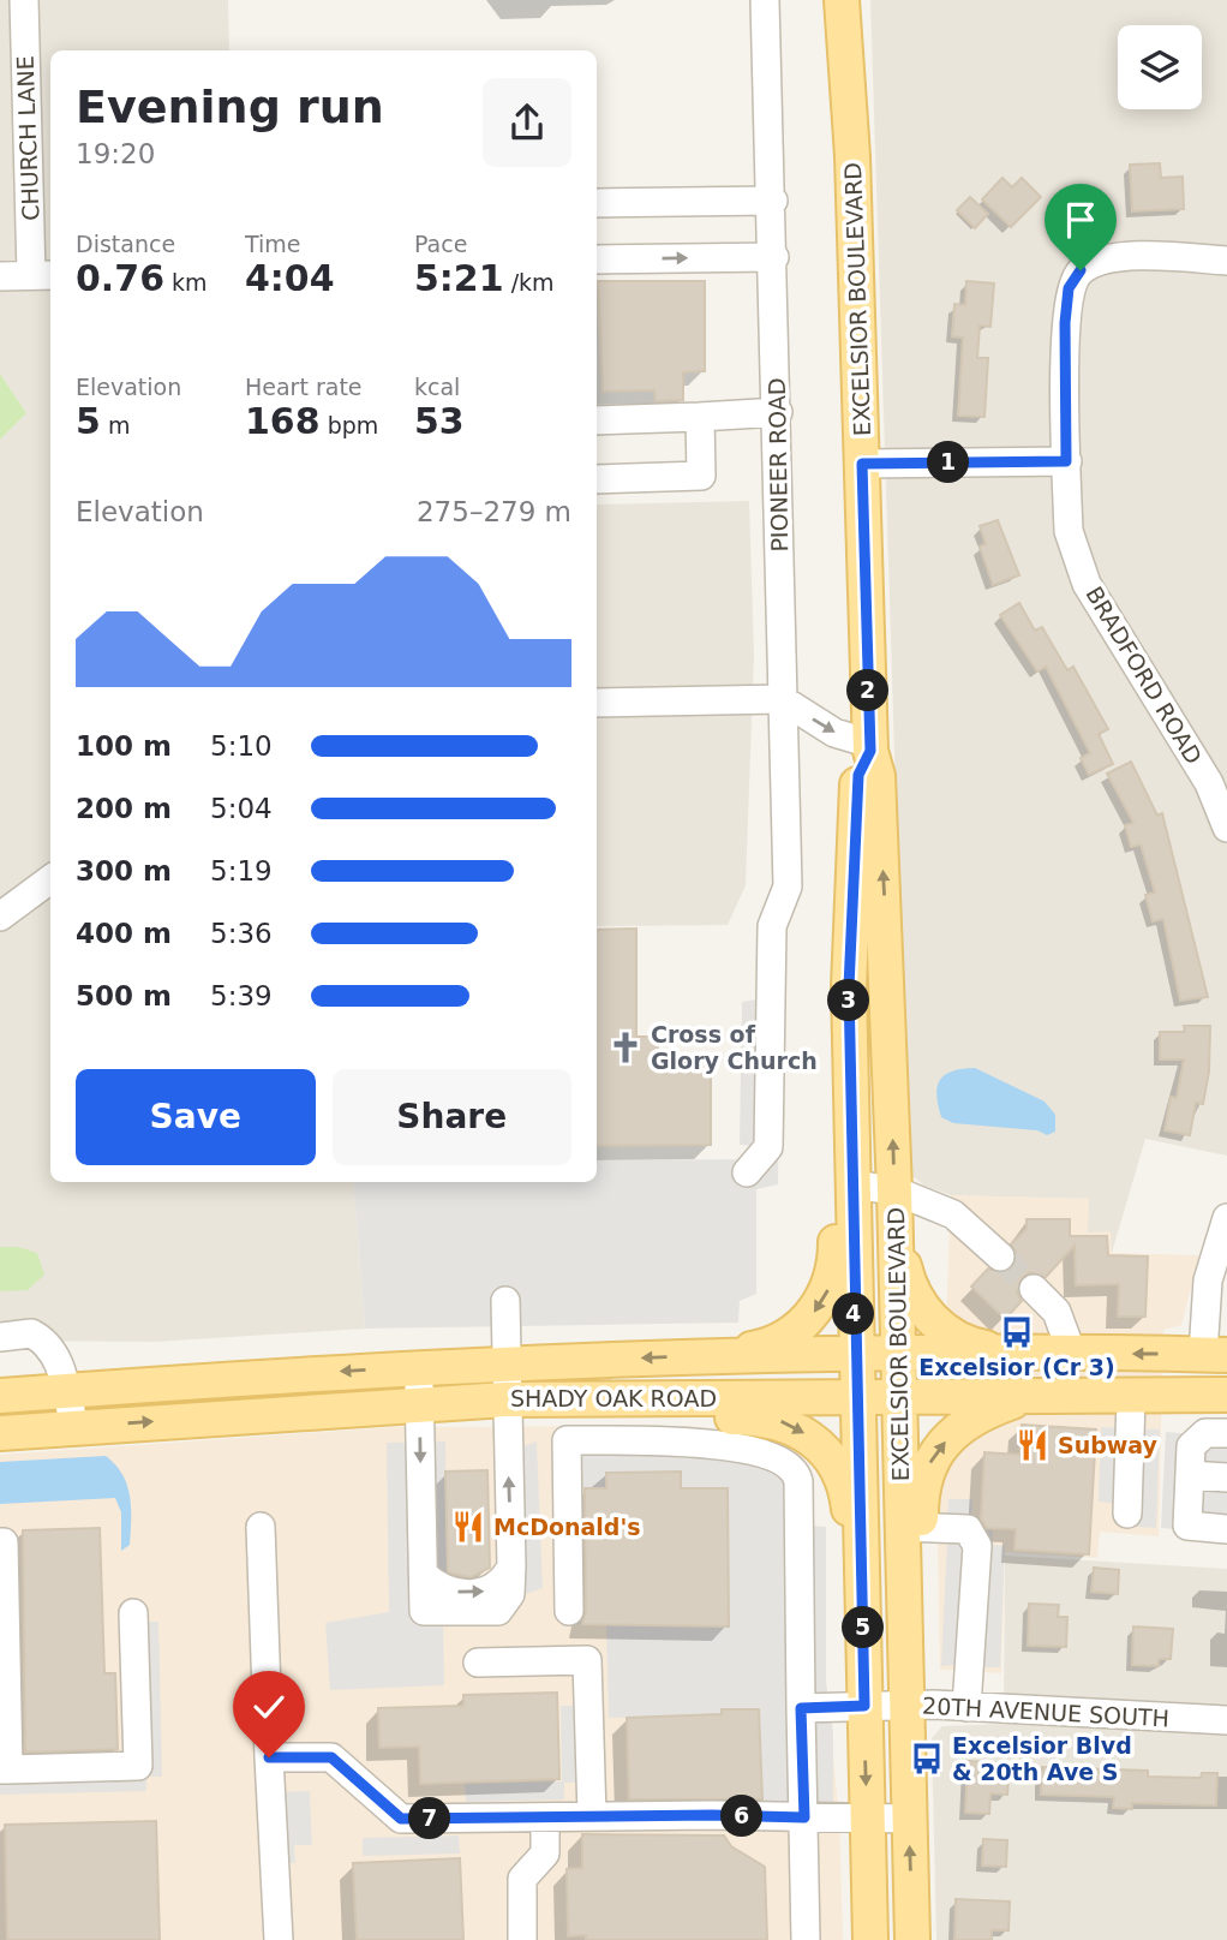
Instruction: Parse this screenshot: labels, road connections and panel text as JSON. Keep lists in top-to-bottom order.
{
  "streets": {
    "main road": ["EXCELSIOR BOULEVARD", "SHADY OAK ROAD"],
    "street": [
      "CHURCH LANE",
      "PIONEER ROAD",
      "BRADFORD ROAD",
      "20TH AVENUE SOUTH"
    ]
  },
  "crossings": [
    ["EXCELSIOR BOULEVARD", "SHADY OAK ROAD"],
    ["EXCELSIOR BOULEVARD", "20TH AVENUE SOUTH"]
  ],
  "places": {
    "church": ["Cross of Glory Church"],
    "bus stop": ["Excelsior (Cr 3)", "Excelsior Blvd & 20th Ave S"],
    "restaurant": ["Subway", "McDonald's"]
  },
  "page": {
    "heading": ["Evening run", "19:20"],
    "stats": [
      ["Distance", "0.76 km"],
      ["Time", "4:04"],
      ["Pace", "5:21 /km"],
      ["Elevation", "5 m"],
      ["Heart rate", "168 bpm"],
      ["kcal", "53"]
    ],
    "pins": [
      "1",
      "2",
      "3",
      "4",
      "5",
      "6",
      "7"
    ],
    "chart": ["Elevation", "275–279 m"],
    "list": [
      {
        "name": "100 m",
        "note": "5:10"
      },
      {
        "name": "200 m",
        "note": "5:04"
      },
      {
        "name": "300 m",
        "note": "5:19"
      },
      {
        "name": "400 m",
        "note": "5:36"
      },
      {
        "name": "500 m",
        "note": "5:39"
      }
    ],
    "buttons": ["Save", "Share"]
  }
}
